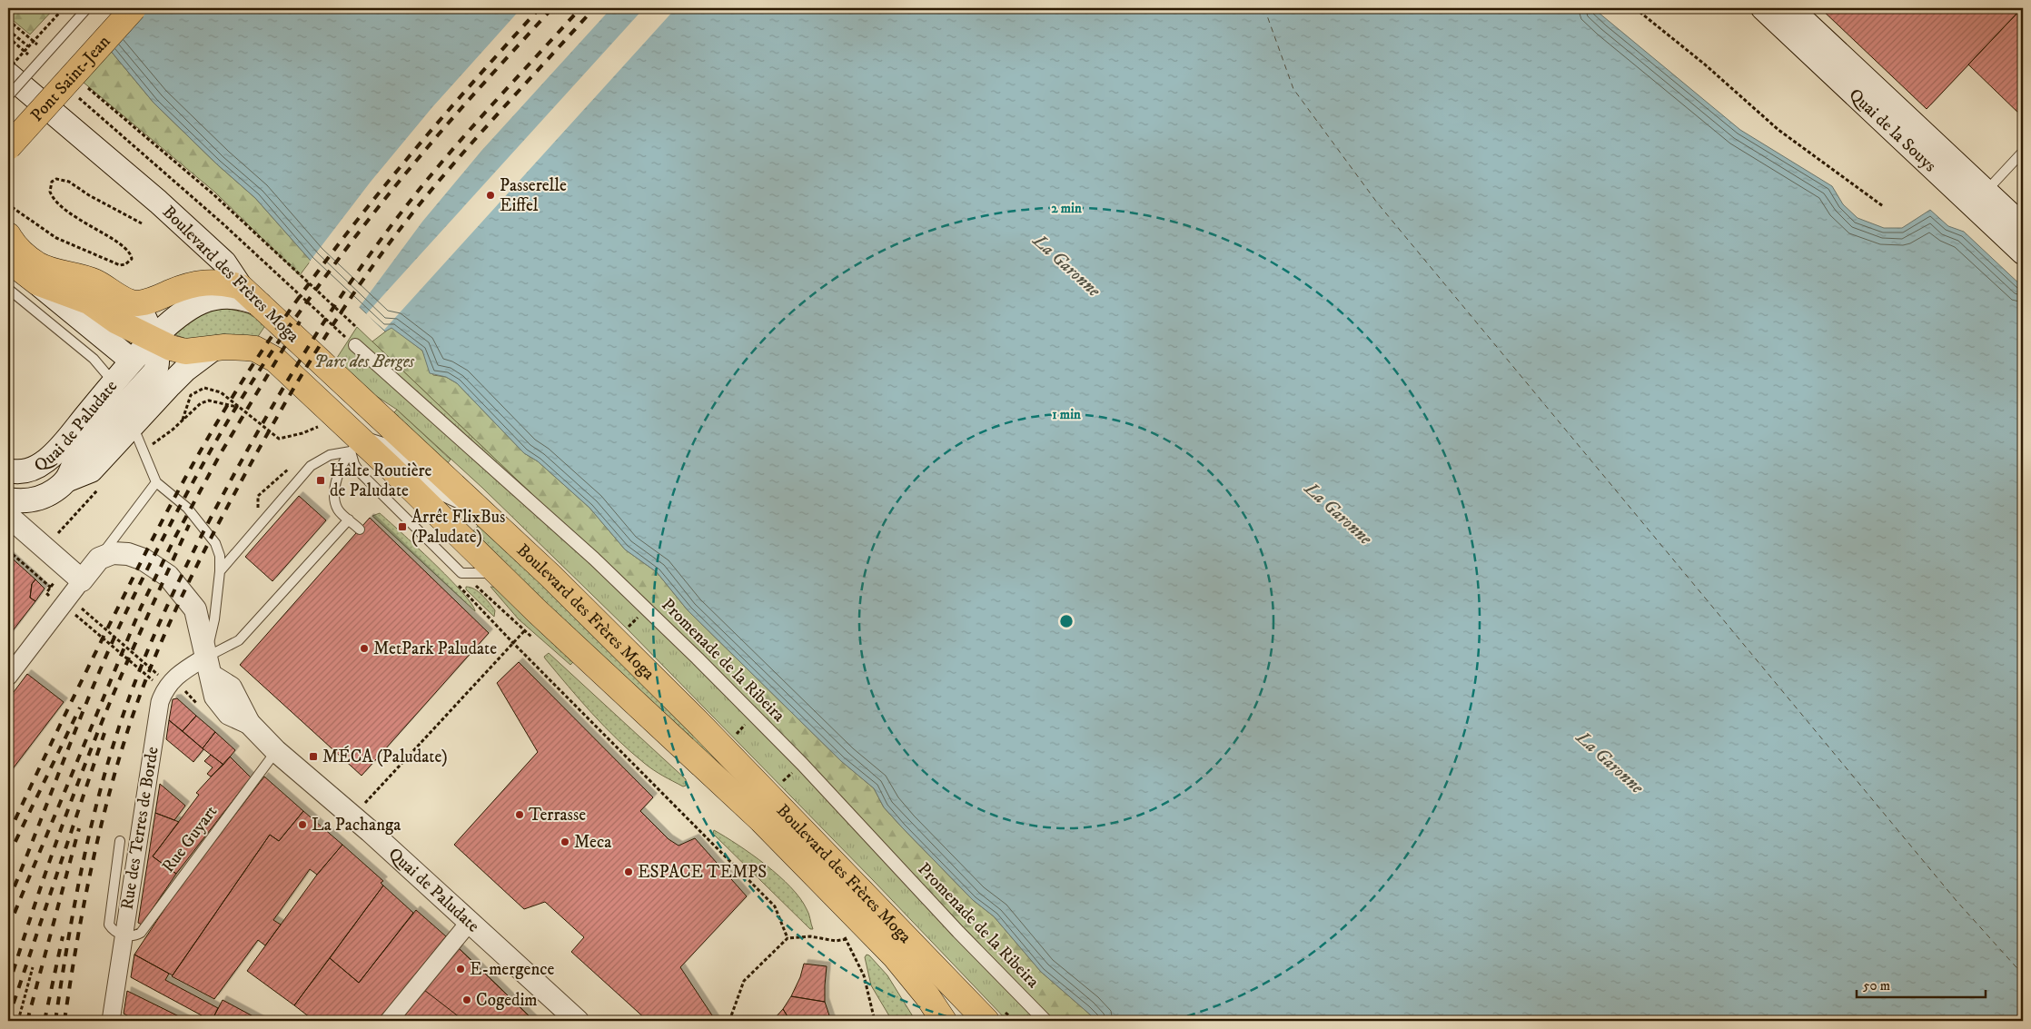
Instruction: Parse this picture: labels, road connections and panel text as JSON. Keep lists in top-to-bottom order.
{
  "streets": {
    "main road": [
      "Pont Saint-Jean",
      "Quai de la Souys",
      "Boulevard des Frères Moga",
      "Quai de Paludate"
    ],
    "street": ["Promenade de la Ribeira", "Rue des Terres de Borde"],
    "lane": ["Rue Guyart"]
  },
  "crossings": [
    ["Boulevard des Frères Moga", "Quai de Paludate"],
    ["Quai de Paludate", "Rue Guyart"],
    ["Rue des Terres de Borde", "Rue Guyart"]
  ],
  "water": ["La Garonne"],
  "parks": ["Parc des Berges"],
  "places": {
    "other": [
      "Passerelle Eiffel",
      "MetPark Paludate",
      "Terrasse",
      "La Pachanga",
      "Meca",
      "ESPACE TEMPS",
      "E-mergence",
      "Cogedim"
    ],
    "transit": ["Halte Routière de Paludate", "Arrêt FlixBus (Paludate)", "MÉCA (Paludate)"]
  },
  "scale_bar": "50 m",
  "rings": ["2 min", "1 min"]
}
